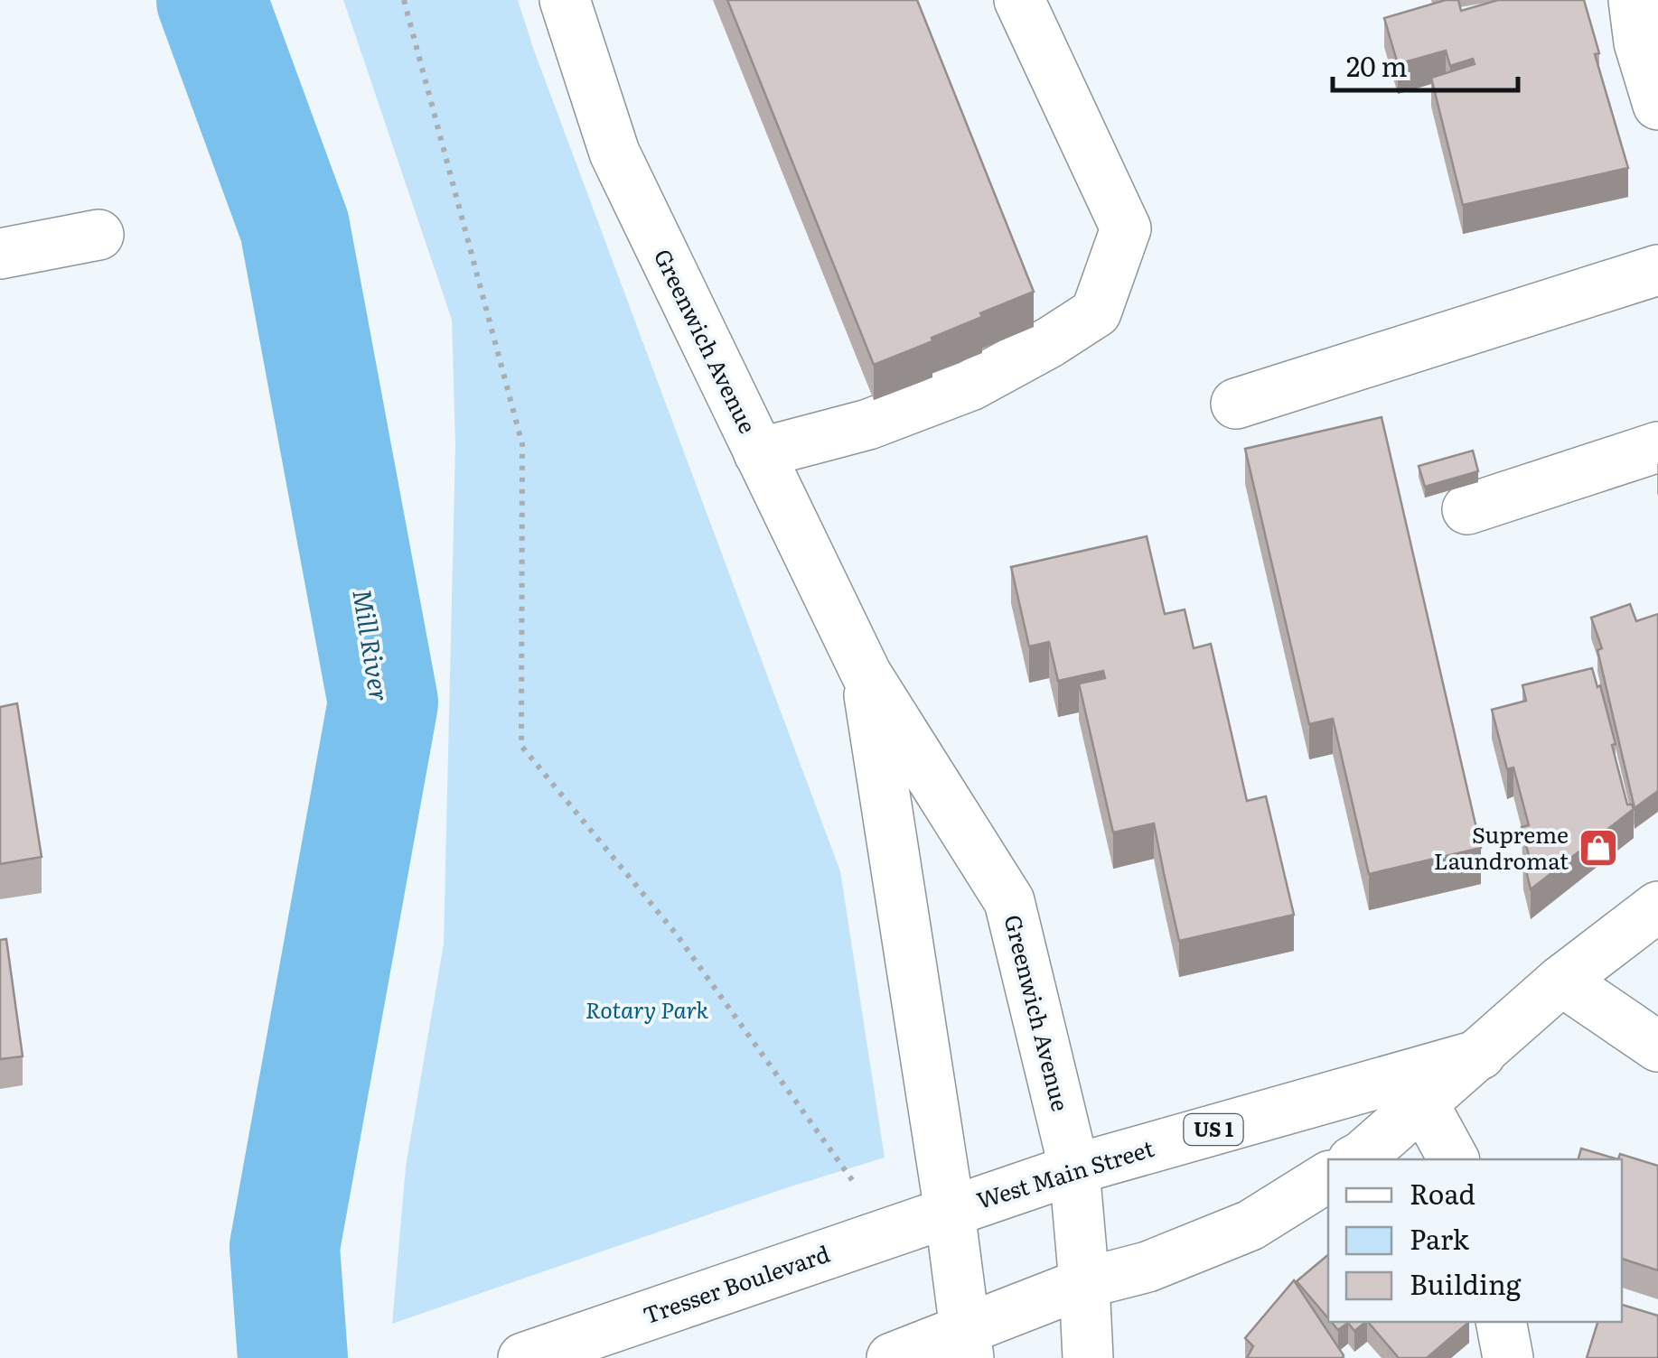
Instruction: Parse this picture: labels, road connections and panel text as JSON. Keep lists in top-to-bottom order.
{
  "streets": {
    "main road": [
      "Greenwich Avenue",
      "US 1",
      "West Main Street",
      "Tresser Boulevard"
    ]
  },
  "crossings": [
    ["Greenwich Avenue", "West Main Street"],
    ["Greenwich Avenue", "Tresser Boulevard"],
    ["West Main Street", "Tresser Boulevard"]
  ],
  "water": ["Mill River"],
  "parks": ["Rotary Park"],
  "places": {
    "shop": ["Supreme Laundromat"]
  },
  "legend": ["Road", "Park", "Building"],
  "scale_bar": "20 m"
}
